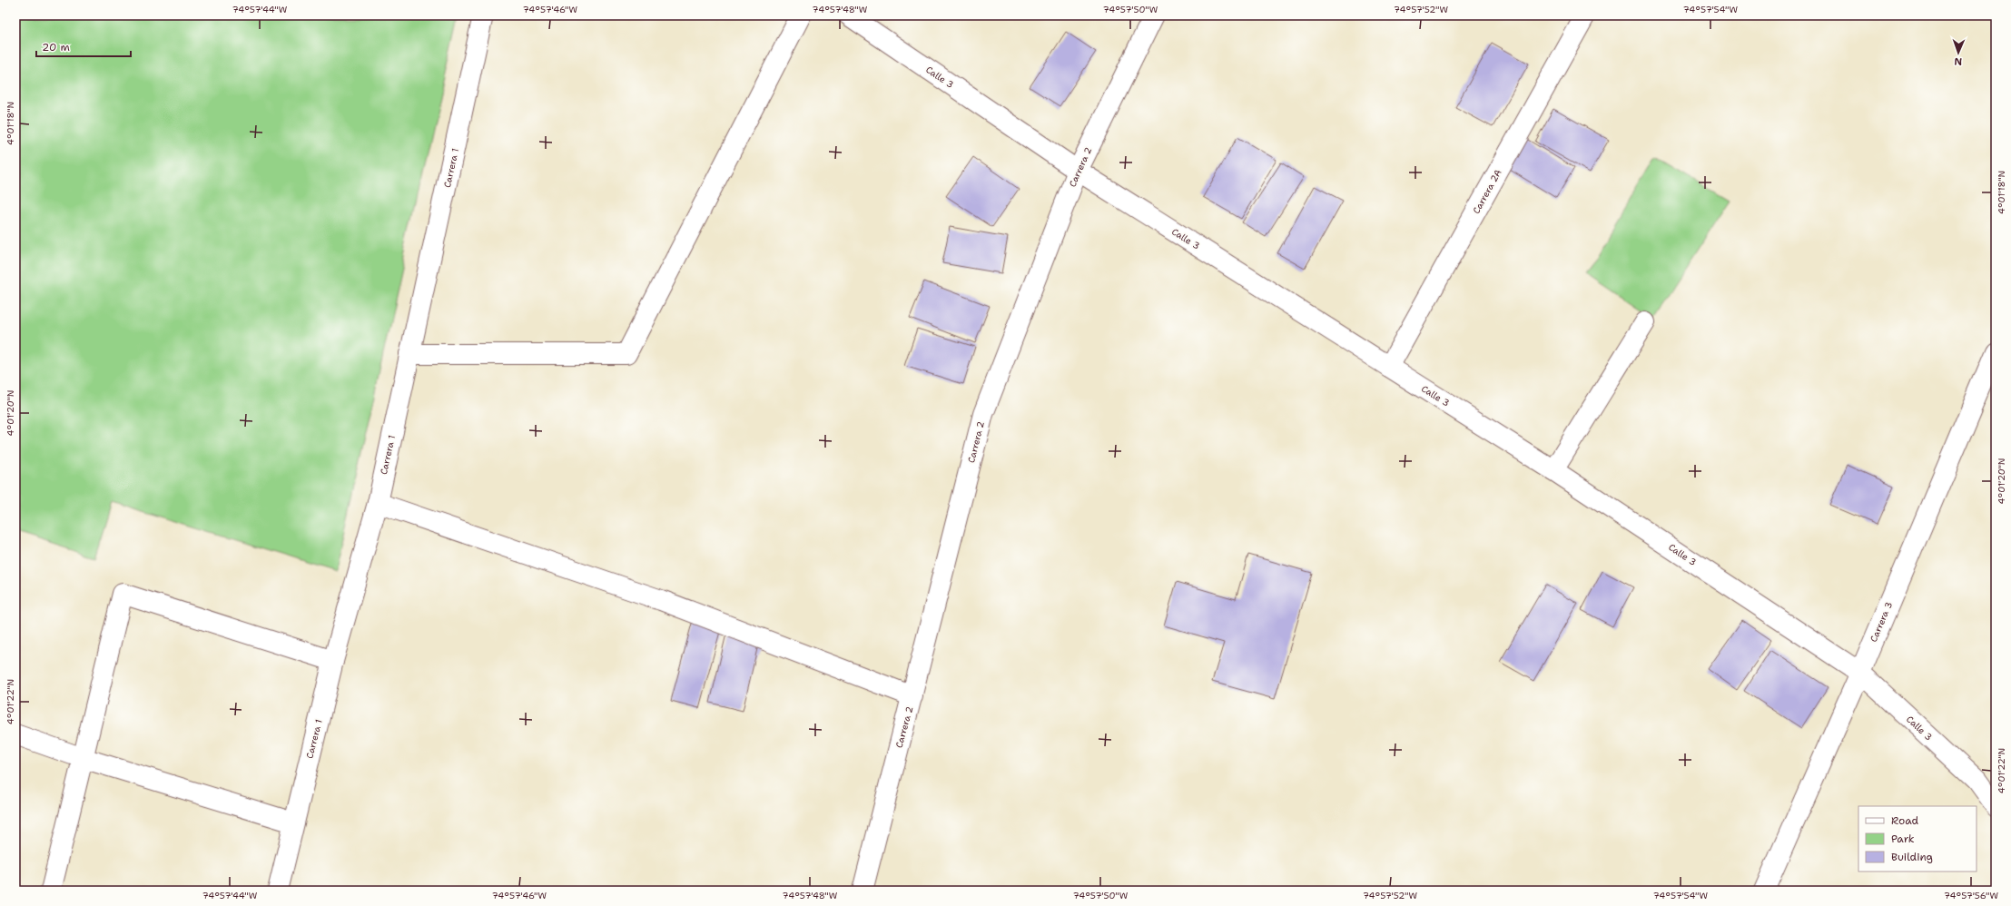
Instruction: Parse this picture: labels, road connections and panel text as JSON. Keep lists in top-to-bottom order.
{
  "streets": {
    "street": [
      "Calle 3",
      "Carrera 2",
      "Carrera 1",
      "Carrera 2A",
      "Carrera 3"
    ]
  },
  "crossings": [
    ["Calle 3", "Carrera 2"],
    ["Calle 3", "Carrera 2A"],
    ["Calle 3", "Carrera 3"]
  ],
  "legend": ["Road", "Park", "Building"],
  "scale_bar": "20 m",
  "north": "bottom",
  "coordinates": [
    "74°57'44\"W",
    "74°57'46\"W",
    "74°57'48\"W",
    "74°57'50\"W",
    "74°57'52\"W",
    "74°57'54\"W",
    "4°01'18\"N",
    "4°01'20\"N",
    "4°01'22\"N",
    "74°57'56\"W"
  ]
}
